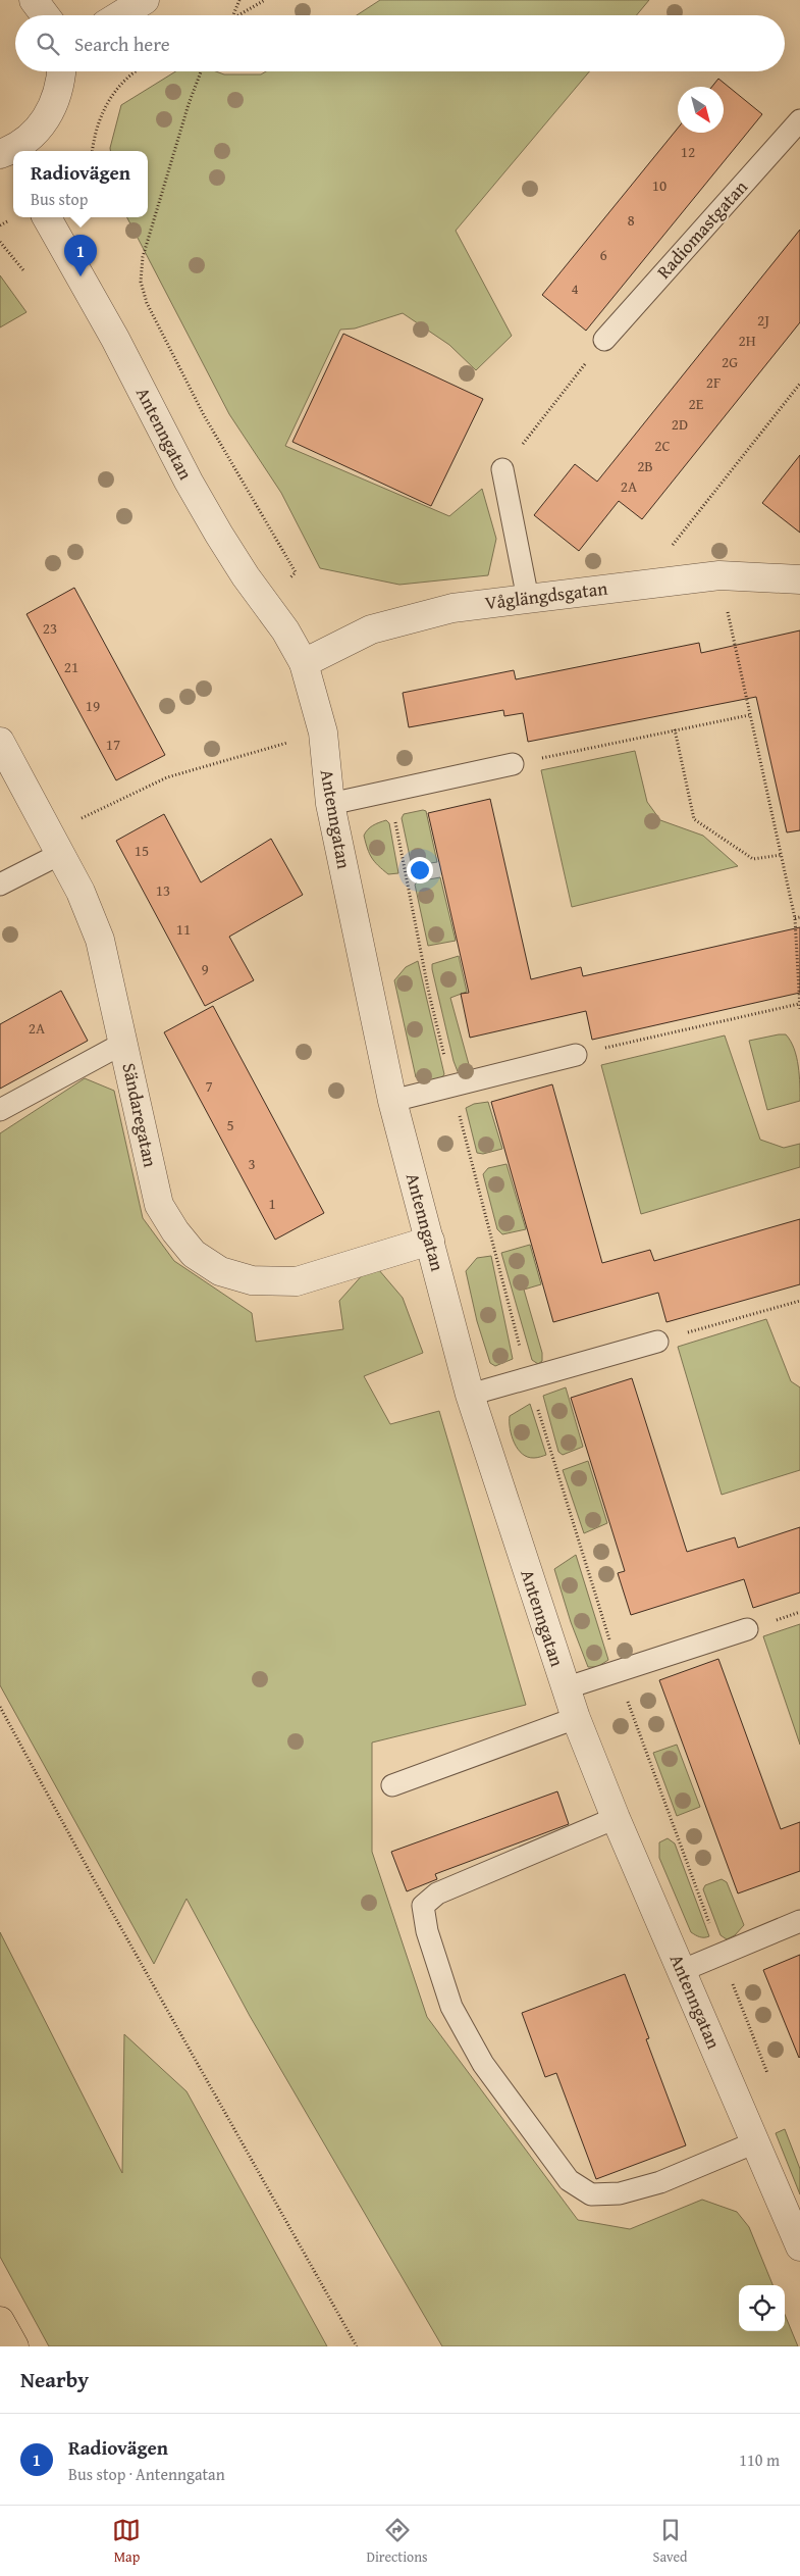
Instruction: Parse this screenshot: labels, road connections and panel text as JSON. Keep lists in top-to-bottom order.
{
  "streets": {
    "street": ["Antenngatan", "Våglängdsgatan", "Sändaregatan"],
    "lane": ["Radiomastgatan"]
  },
  "crossings": [
    ["Antenngatan", "Våglängdsgatan"],
    ["Antenngatan", "Sändaregatan"]
  ],
  "house_numbers": [
    "12",
    "10",
    "8",
    "6",
    "4",
    "2J",
    "2H",
    "2G",
    "2F",
    "2E",
    "2D",
    "2C",
    "2B",
    "2A",
    "23",
    "21",
    "19",
    "17",
    "15",
    "13",
    "11",
    "9",
    "2A",
    "7",
    "5",
    "3",
    "1"
  ],
  "north": "bottom right",
  "page": {
    "search": "Search here",
    "popup": ["Radiovägen", "Bus stop"],
    "pins": "1",
    "heading": "Nearby",
    "list": [
      {
        "mark": "1",
        "name": "Radiovägen",
        "note": "Bus stop · Antenngatan",
        "value": "110 m"
      }
    ],
    "nav": ["Map", "Directions", "Saved"]
  }
}
